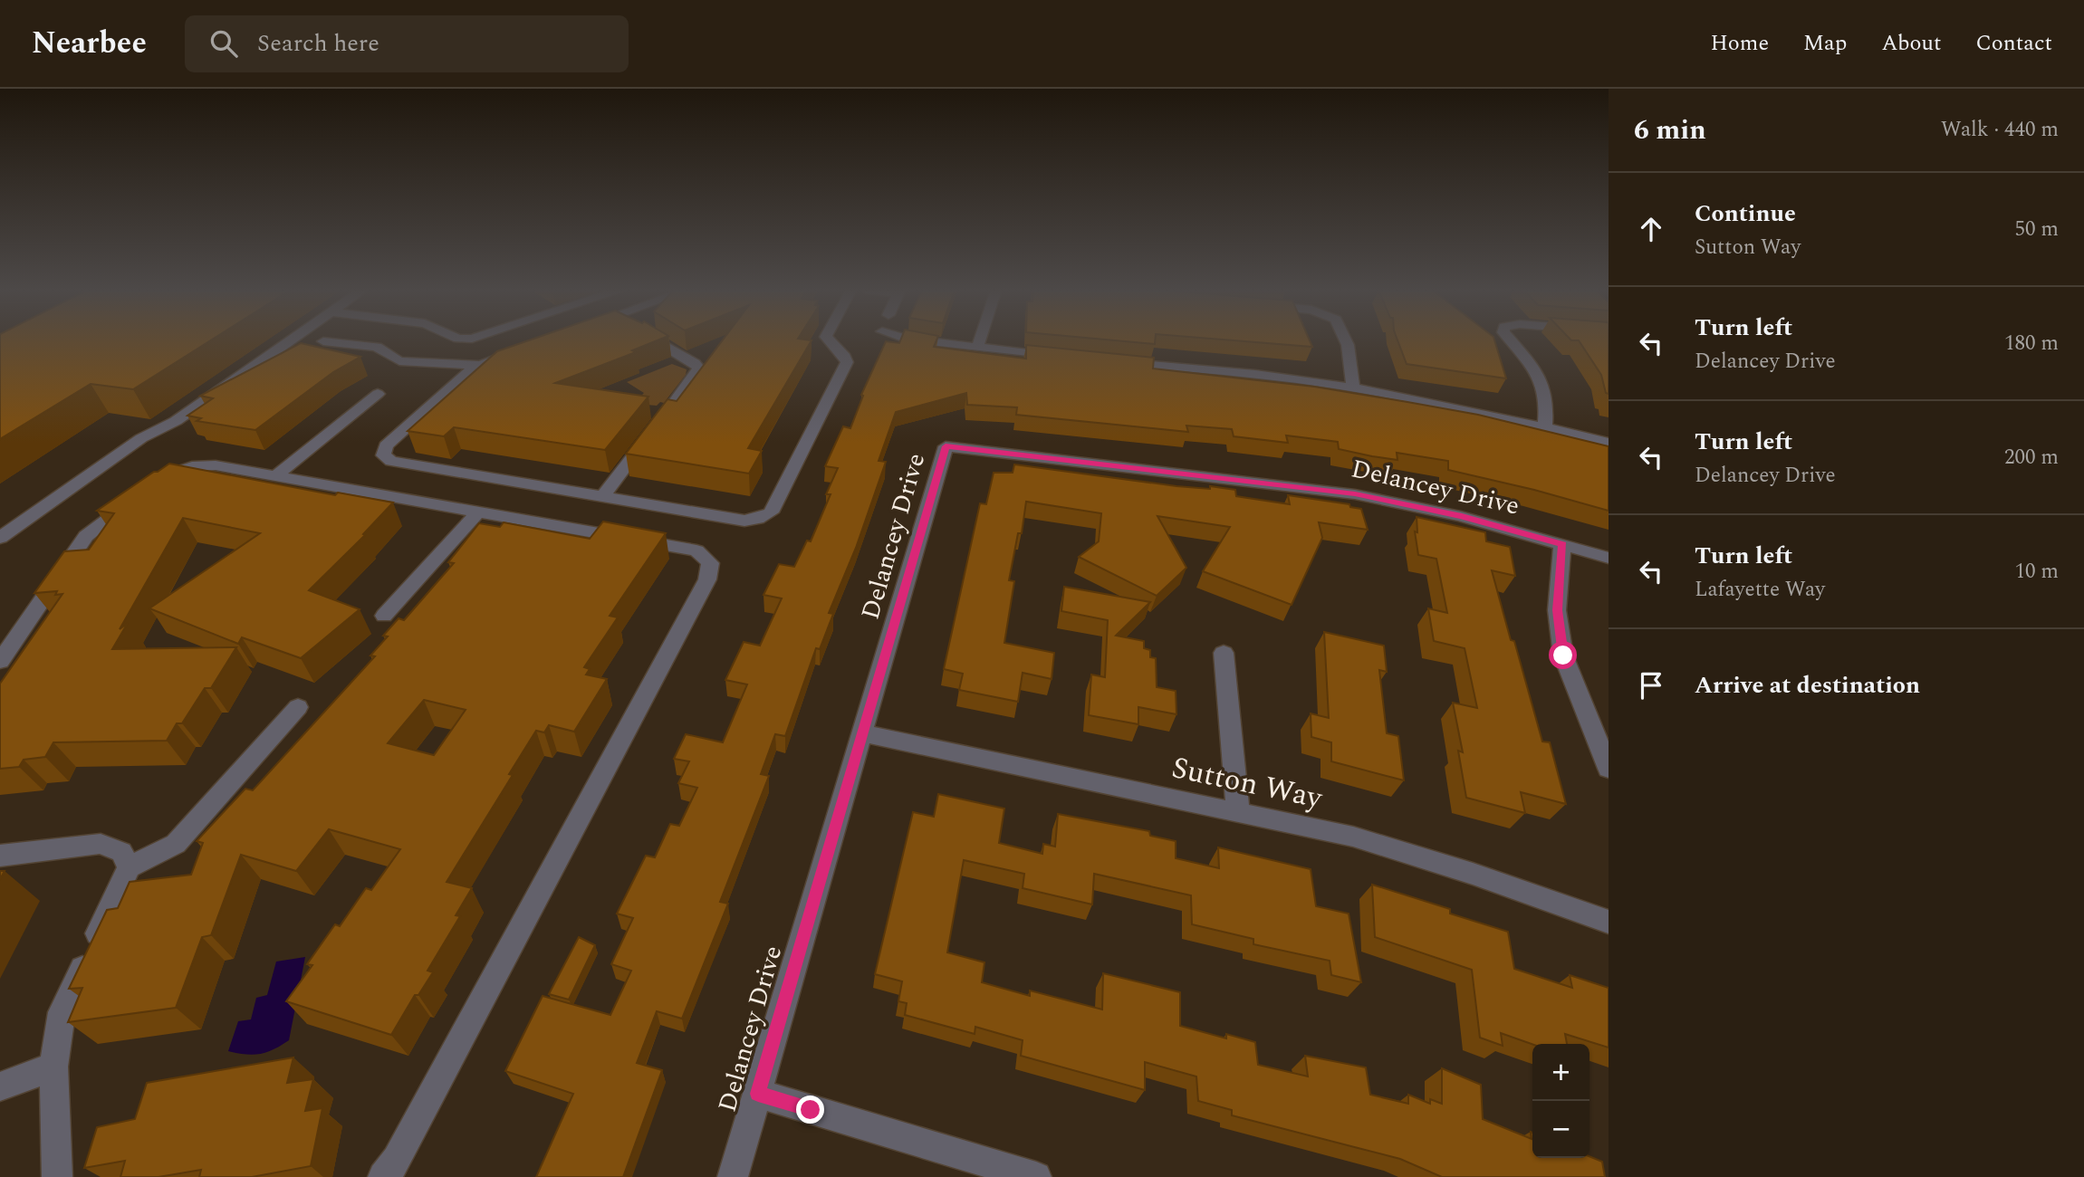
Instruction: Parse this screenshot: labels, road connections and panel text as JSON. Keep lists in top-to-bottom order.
{
  "streets": {
    "street": ["Delancey Drive", "Sutton Way"]
  },
  "crossings": [
    ["Delancey Drive", "Sutton Way"]
  ],
  "page": {
    "header": "Nearbee",
    "search": "Search here",
    "nav": [
      "Home",
      "Map",
      "About",
      "Contact"
    ],
    "heading": ["6 min", "Walk · 440 m"],
    "list": [
      ["Continue", "Sutton Way", "50 m"],
      ["Turn left", "Delancey Drive", "180 m"],
      ["Turn left", "Delancey Drive", "200 m"],
      ["Turn left", "Lafayette Way", "10 m"],
      "Arrive at destination"
    ],
    "map_buttons": ["+", "−"]
  }
}
